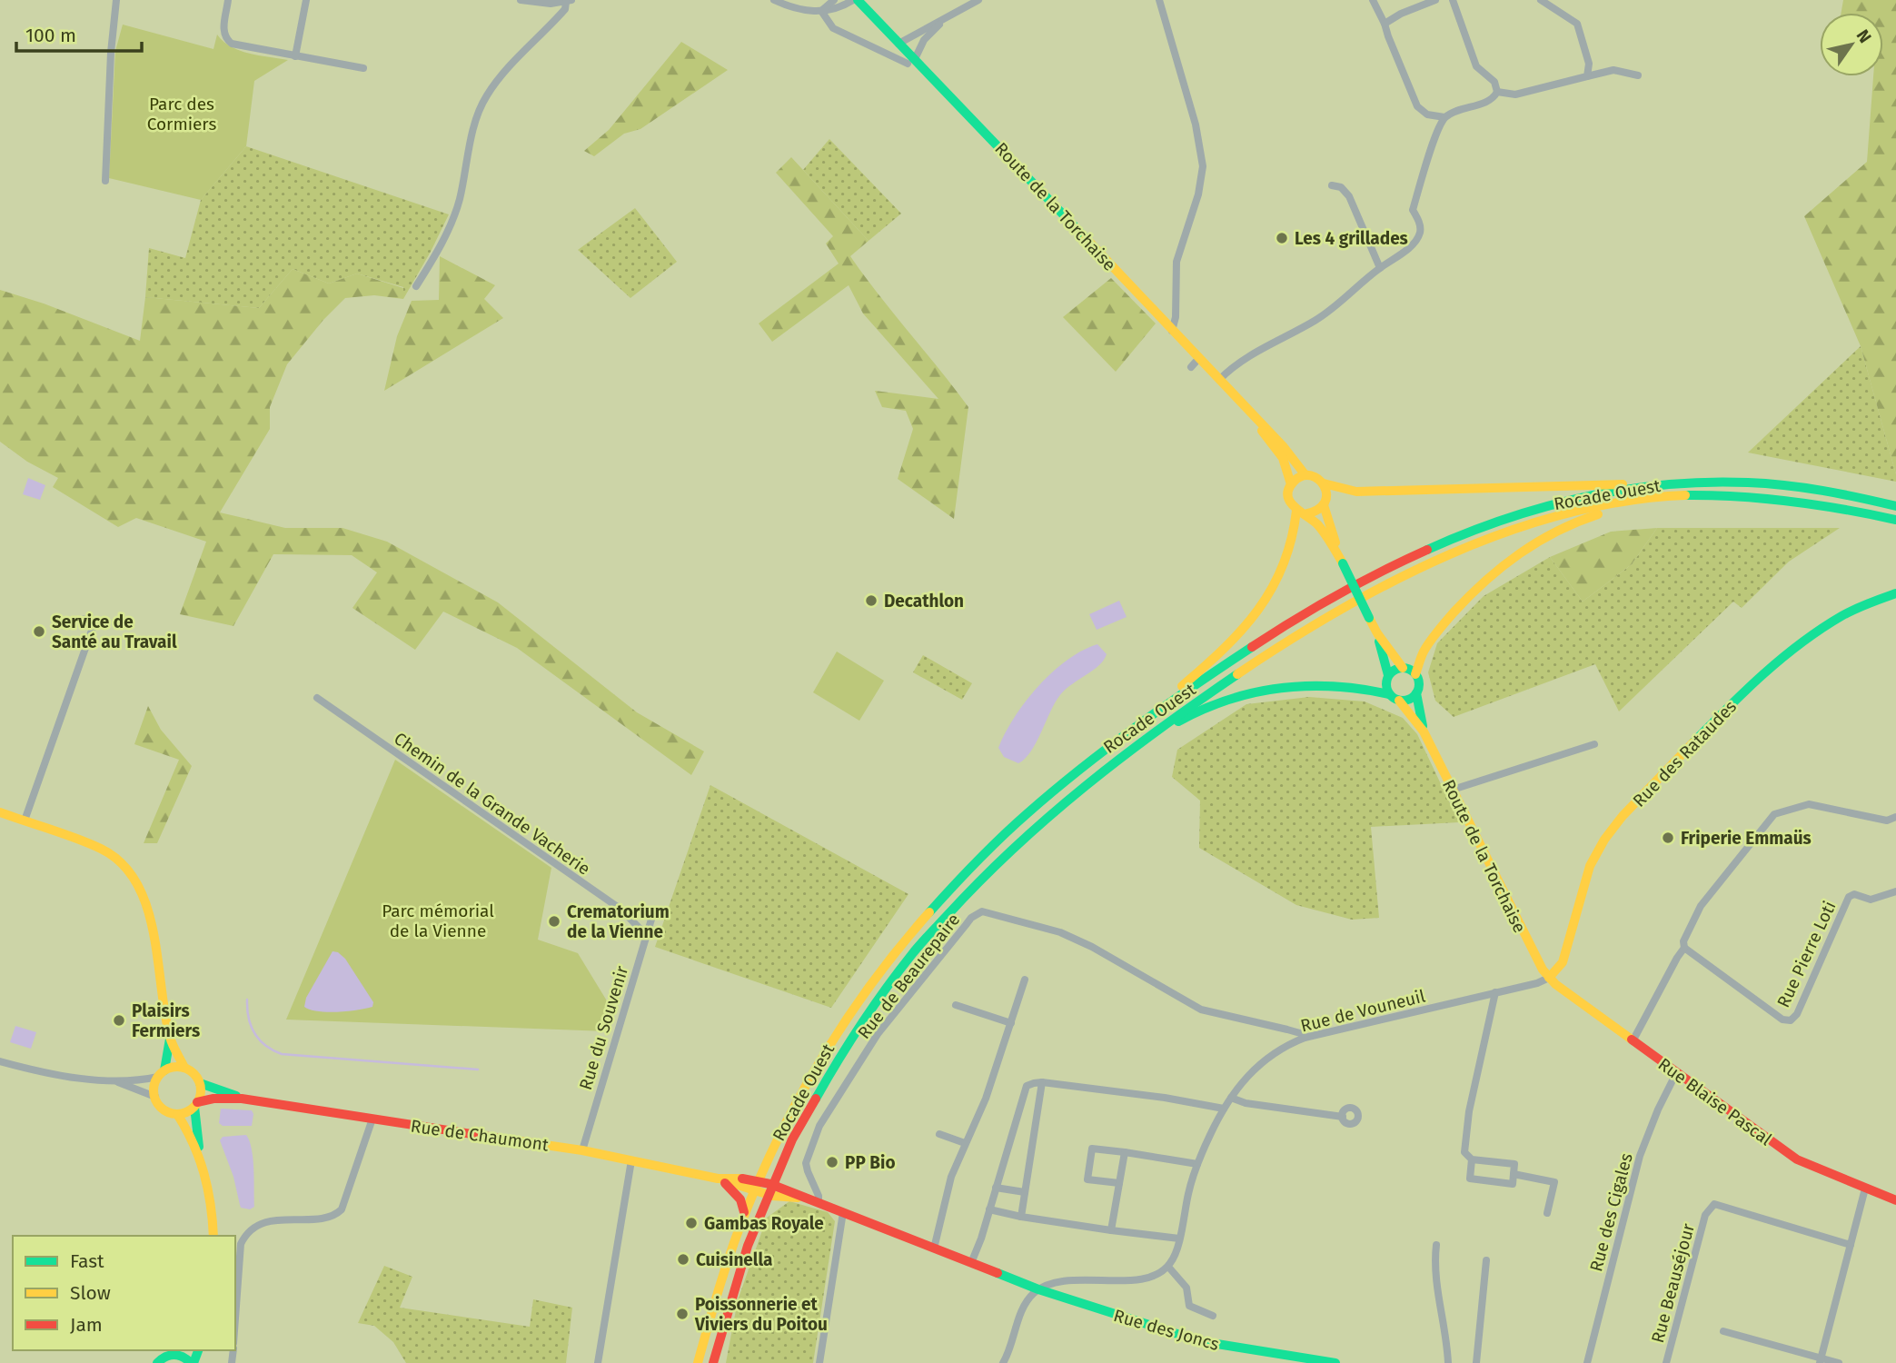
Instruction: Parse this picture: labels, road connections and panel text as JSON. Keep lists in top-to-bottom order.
{
  "streets": {
    "main road": [
      "Route de la Torchaise",
      "Rocade Ouest",
      "Rue des Rataudes",
      "Rue Blaise Pascal",
      "Rue de Chaumont",
      "Rue des Joncs"
    ],
    "street": [
      "Chemin de la Grande Vacherie",
      "Rue Pierre Loti",
      "Rue de Beaurepaire",
      "Rue de Vouneuil",
      "Rue du Souvenir",
      "Rue des Cigales",
      "Rue Beauséjour"
    ]
  },
  "crossings": [
    ["Route de la Torchaise", "Rue des Rataudes"],
    ["Route de la Torchaise", "Rue de Vouneuil"],
    ["Route de la Torchaise", "Rue Blaise Pascal"],
    ["Rocade Ouest", "Rue de Chaumont"],
    ["Rue des Rataudes", "Rue de Vouneuil"],
    ["Rue des Rataudes", "Rue Blaise Pascal"],
    ["Chemin de la Grande Vacherie", "Rue du Souvenir"],
    ["Rue de Beaurepaire", "Rue de Vouneuil"],
    ["Rue de Beaurepaire", "Rue de Chaumont"],
    ["Rue de Vouneuil", "Rue Blaise Pascal"],
    ["Rue du Souvenir", "Rue de Chaumont"],
    ["Rue Blaise Pascal", "Rue des Cigales"],
    ["Rue de Chaumont", "Rue des Joncs"]
  ],
  "parks": ["Parc des Cormiers", "Parc mémorial de la Vienne"],
  "places": [
    "Les 4 grillades",
    "Decathlon",
    "Service de Santé au Travail",
    "Friperie Emmaüs",
    "Crematorium de la Vienne",
    "Plaisirs Fermiers",
    "PP Bio",
    "Gambas Royale",
    "Cuisinella",
    "Poissonnerie et Viviers du Poitou"
  ],
  "legend": ["Fast", "Slow", "Jam"],
  "scale_bar": "100 m",
  "north": "top right"
}
